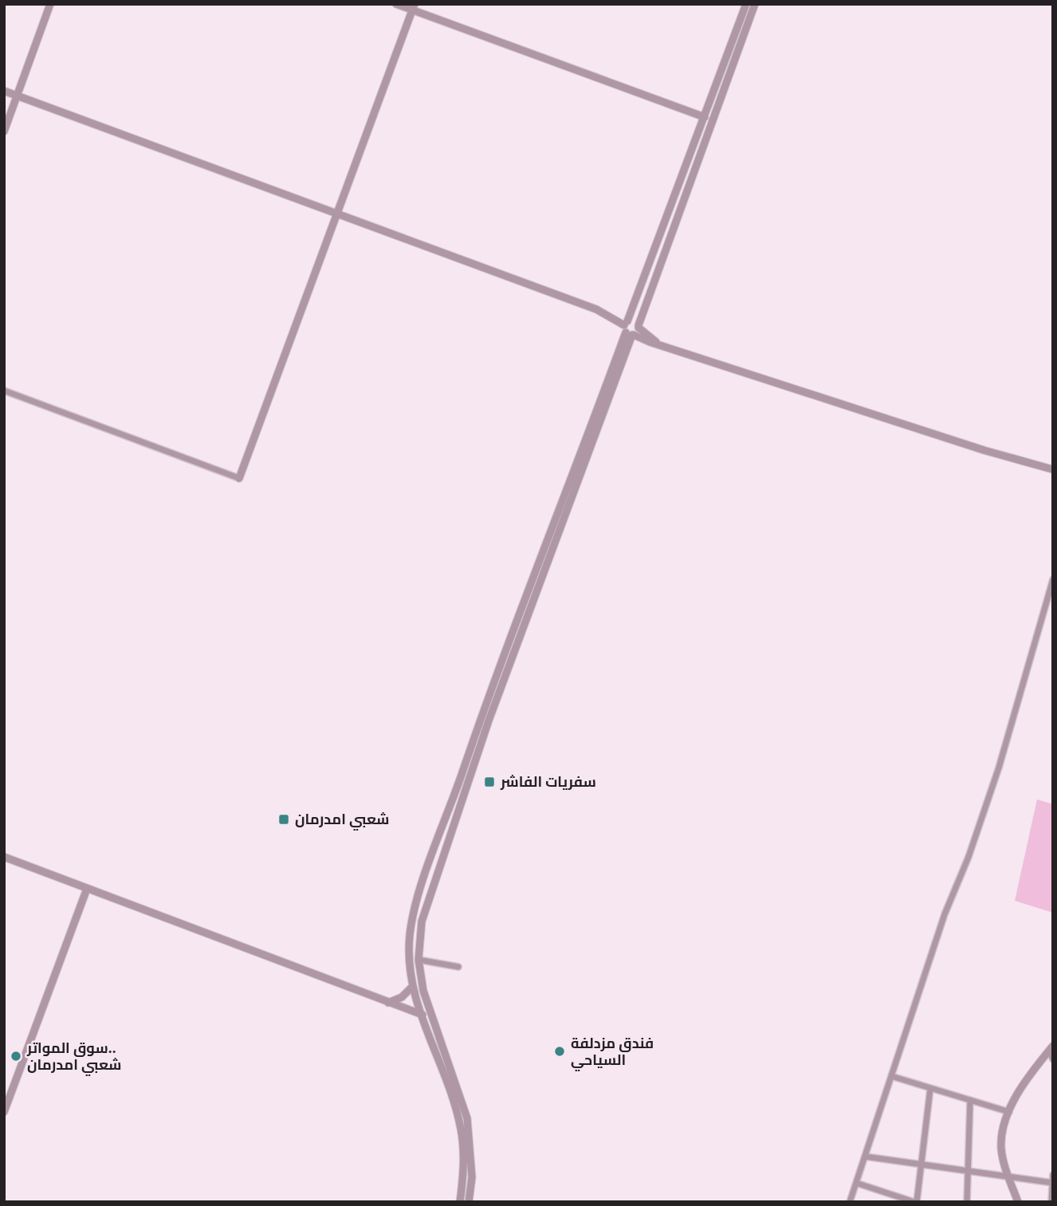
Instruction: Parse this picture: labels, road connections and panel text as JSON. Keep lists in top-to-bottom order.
{
  "places": {
    "transit": ["سفريات الفاشر", "شعبي امدرمان"],
    "other": ["فندق مزدلفة السياحي", "سوق المواتر.. شعبي امدرمان"]
  }
}
